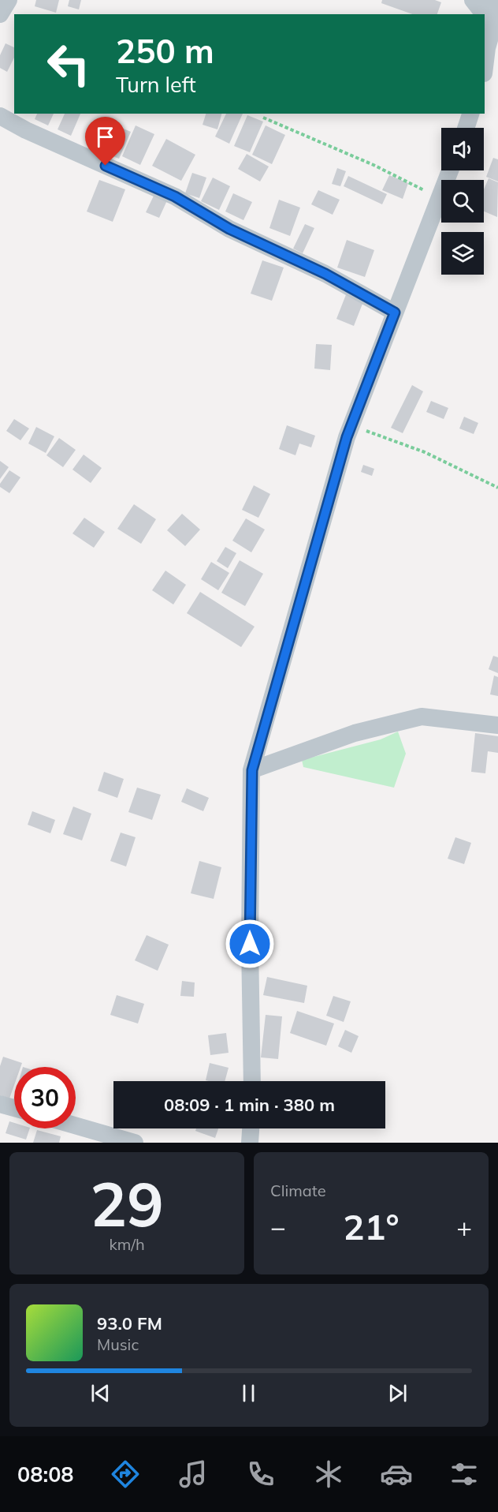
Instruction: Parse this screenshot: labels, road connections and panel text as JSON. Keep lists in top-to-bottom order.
{
  "page": {
    "turn": ["250 m", "Turn left"],
    "limit": "30",
    "trip": "08:09 · 1 min · 380 m",
    "tile": [
      ["29", "km/h"],
      "Climate"
    ],
    "heat": ["−", "21°", "+"],
    "song": ["93.0 FM", "Music"],
    "tabs": "08:08"
  }
}
